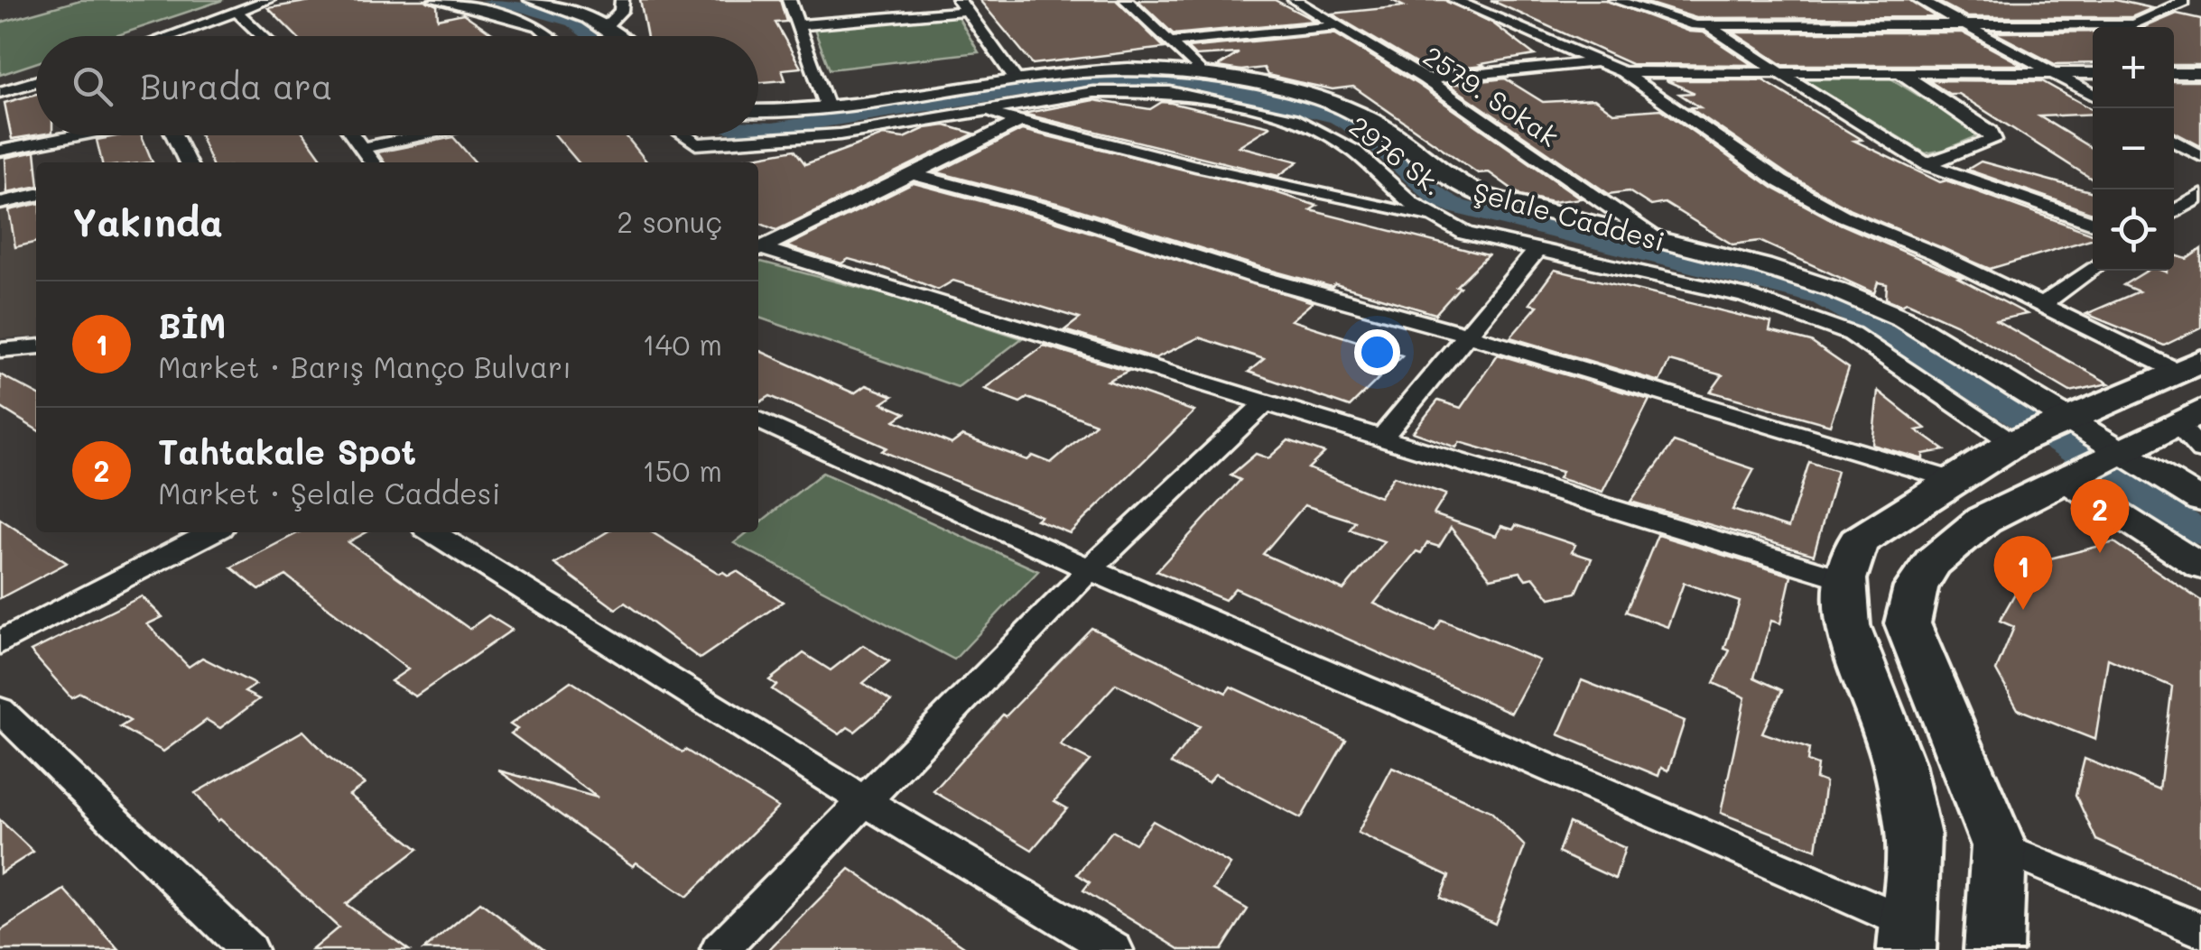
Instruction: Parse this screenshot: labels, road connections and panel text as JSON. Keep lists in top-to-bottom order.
{
  "streets": {
    "street": ["2579. Sokak", "2976 Sk.", "Şelale Caddesi"]
  },
  "crossings": [
    ["2579. Sokak", "Şelale Caddesi"]
  ],
  "page": {
    "map_buttons": ["+", "−"],
    "search": "Burada ara",
    "heading": ["Yakında", "2 sonuç"],
    "list": [
      {
        "mark": "1",
        "name": "BİM",
        "note": "Market · Barış Manço Bulvarı",
        "value": "140 m"
      },
      {
        "mark": "2",
        "name": "Tahtakale Spot",
        "note": "Market · Şelale Caddesi",
        "value": "150 m"
      }
    ],
    "pins": ["2", "1"]
  }
}
